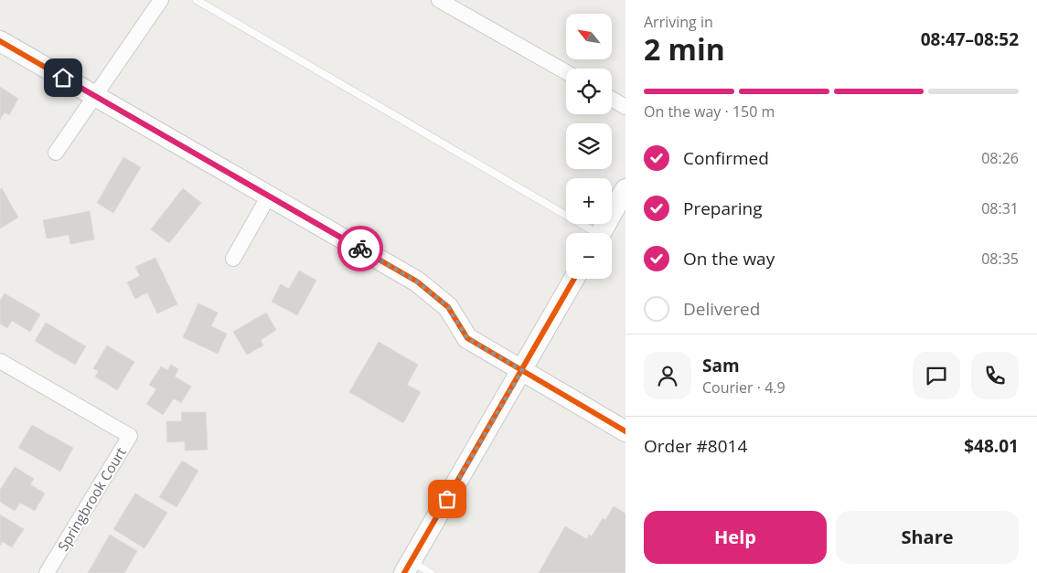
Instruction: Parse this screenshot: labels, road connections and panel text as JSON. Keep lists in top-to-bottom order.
{
  "streets": {
    "street": ["Springbrook Court"]
  },
  "north": "top left",
  "page": {
    "heading": ["2 min", "Arriving in", "08:47–08:52"],
    "panel": [
      "Sam",
      "Courier · 4.9",
      "Order #8014",
      "$48.01"
    ],
    "map_buttons": ["+", "−"],
    "bar": "On the way · 150 m",
    "list": [
      ["Confirmed", "08:26"],
      ["Preparing", "08:31"],
      ["On the way", "08:35"],
      "Delivered"
    ],
    "buttons": ["Help", "Share"]
  }
}
